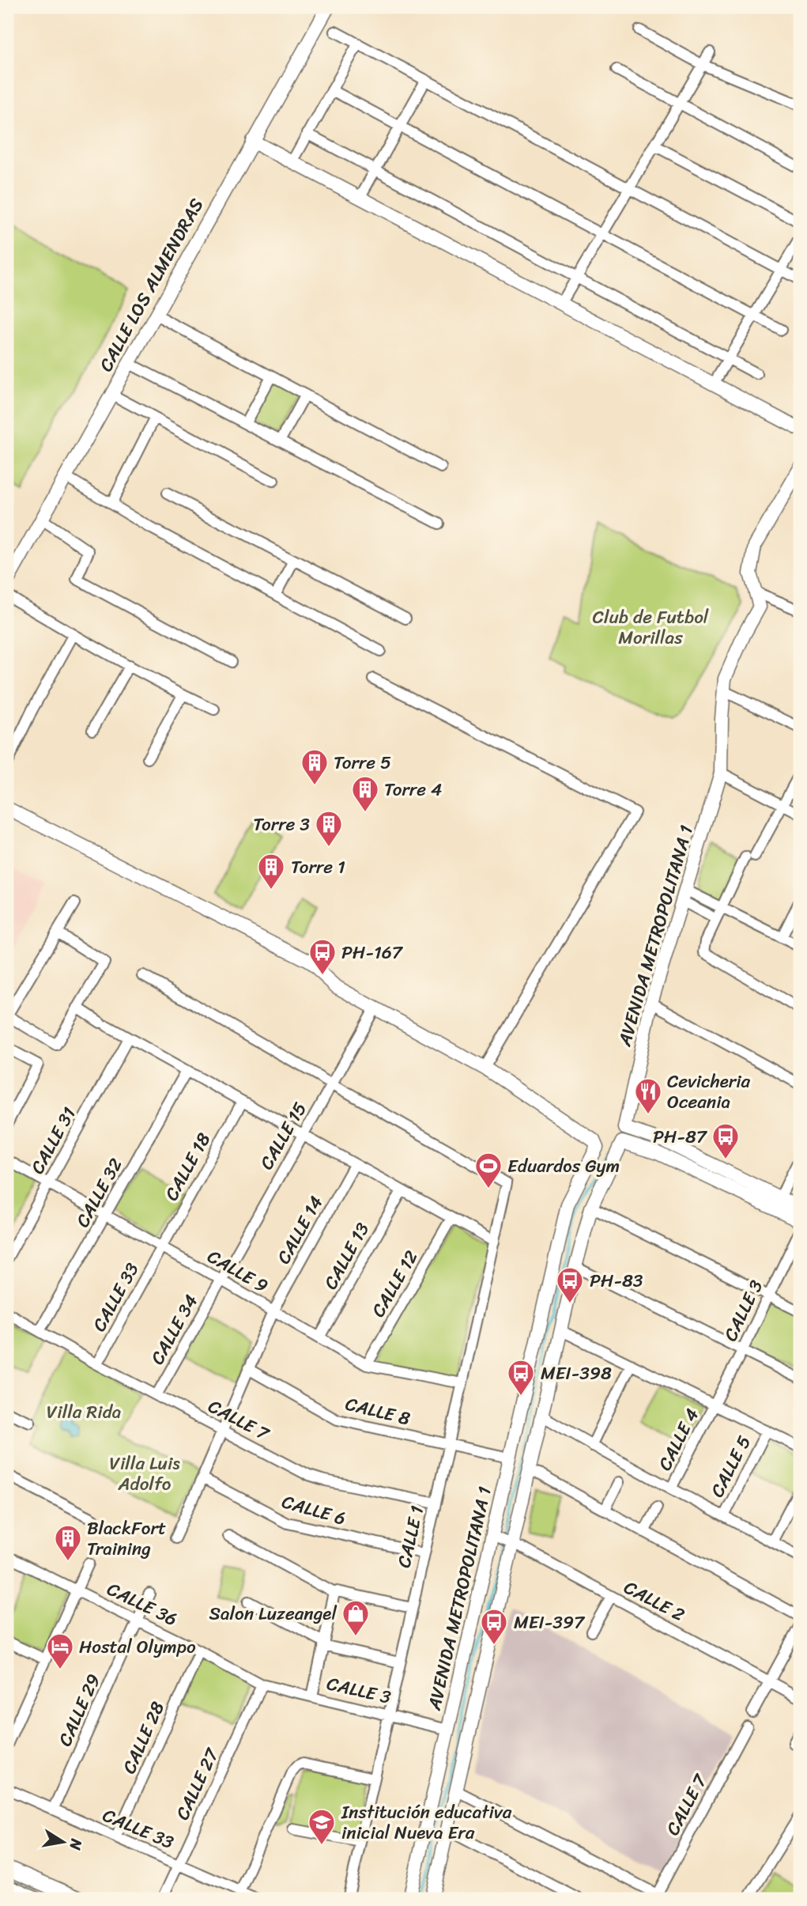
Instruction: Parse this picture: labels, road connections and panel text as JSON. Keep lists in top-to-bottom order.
{
  "streets": {
    "street": [
      "CALLE LOS ALMENDRAS",
      "AVENIDA METROPOLITANA 1",
      "CALLE 15",
      "CALLE 31",
      "CALLE 18",
      "CALLE 32",
      "CALLE 14",
      "CALLE 13",
      "CALLE 9",
      "CALLE 12",
      "CALLE 33",
      "CALLE 3",
      "CALLE 34",
      "CALLE 8",
      "CALLE 7",
      "CALLE 4",
      "CALLE 5",
      "CALLE 6",
      "CALLE 1",
      "CALLE 2",
      "CALLE 36",
      "CALLE 29",
      "CALLE 28",
      "CALLE 27"
    ]
  },
  "crossings": [
    ["AVENIDA METROPOLITANA 1", "CALLE 3"],
    ["AVENIDA METROPOLITANA 1", "CALLE 8"],
    ["AVENIDA METROPOLITANA 1", "CALLE 2"],
    ["CALLE 15", "CALLE 9"],
    ["CALLE 15", "CALLE 34"],
    ["CALLE 15", "CALLE 1"],
    ["CALLE 31", "CALLE 9"],
    ["CALLE 18", "CALLE 9"],
    ["CALLE 18", "CALLE 33"],
    ["CALLE 32", "CALLE 9"],
    ["CALLE 32", "CALLE 7"],
    ["CALLE 14", "CALLE 9"],
    ["CALLE 14", "CALLE 8"],
    ["CALLE 14", "CALLE 7"],
    ["CALLE 14", "CALLE 6"],
    ["CALLE 13", "CALLE 9"],
    ["CALLE 9", "CALLE 12"],
    ["CALLE 9", "CALLE 33"],
    ["CALLE 9", "CALLE 34"],
    ["CALLE 9", "CALLE 1"],
    ["CALLE 33", "CALLE 7"],
    ["CALLE 33", "CALLE 29"],
    ["CALLE 33", "CALLE 28"],
    ["CALLE 33", "CALLE 27"],
    ["CALLE 3", "CALLE 4"],
    ["CALLE 3", "CALLE 1"],
    ["CALLE 3", "CALLE 36"],
    ["CALLE 3", "CALLE 27"],
    ["CALLE 34", "CALLE 7"],
    ["CALLE 8", "CALLE 1"],
    ["CALLE 7", "CALLE 1"],
    ["CALLE 6", "CALLE 1"],
    ["CALLE 36", "CALLE 29"],
    ["CALLE 36", "CALLE 28"],
    ["CALLE 36", "CALLE 27"]
  ],
  "parks": ["Club de Futbol Morillas", "Villa Rida", "Villa Luis Adolfo"],
  "places": {
    "building": [
      "Torre 5",
      "Torre 4",
      "Torre 3",
      "Torre 1",
      "BlackFort Training"
    ],
    "bus stop": [
      "PH-167",
      "PH-87",
      "PH-83",
      "MEI-398",
      "MEI-397"
    ],
    "restaurant": ["Cevicheria Oceania"],
    "sports": ["Eduardos Gym"],
    "shop": ["Salon Luzeangel"],
    "hotel": ["Hostal Olympo"],
    "school or university": ["Institución educativa inicial Nueva Era"]
  },
  "north": "right"
}
